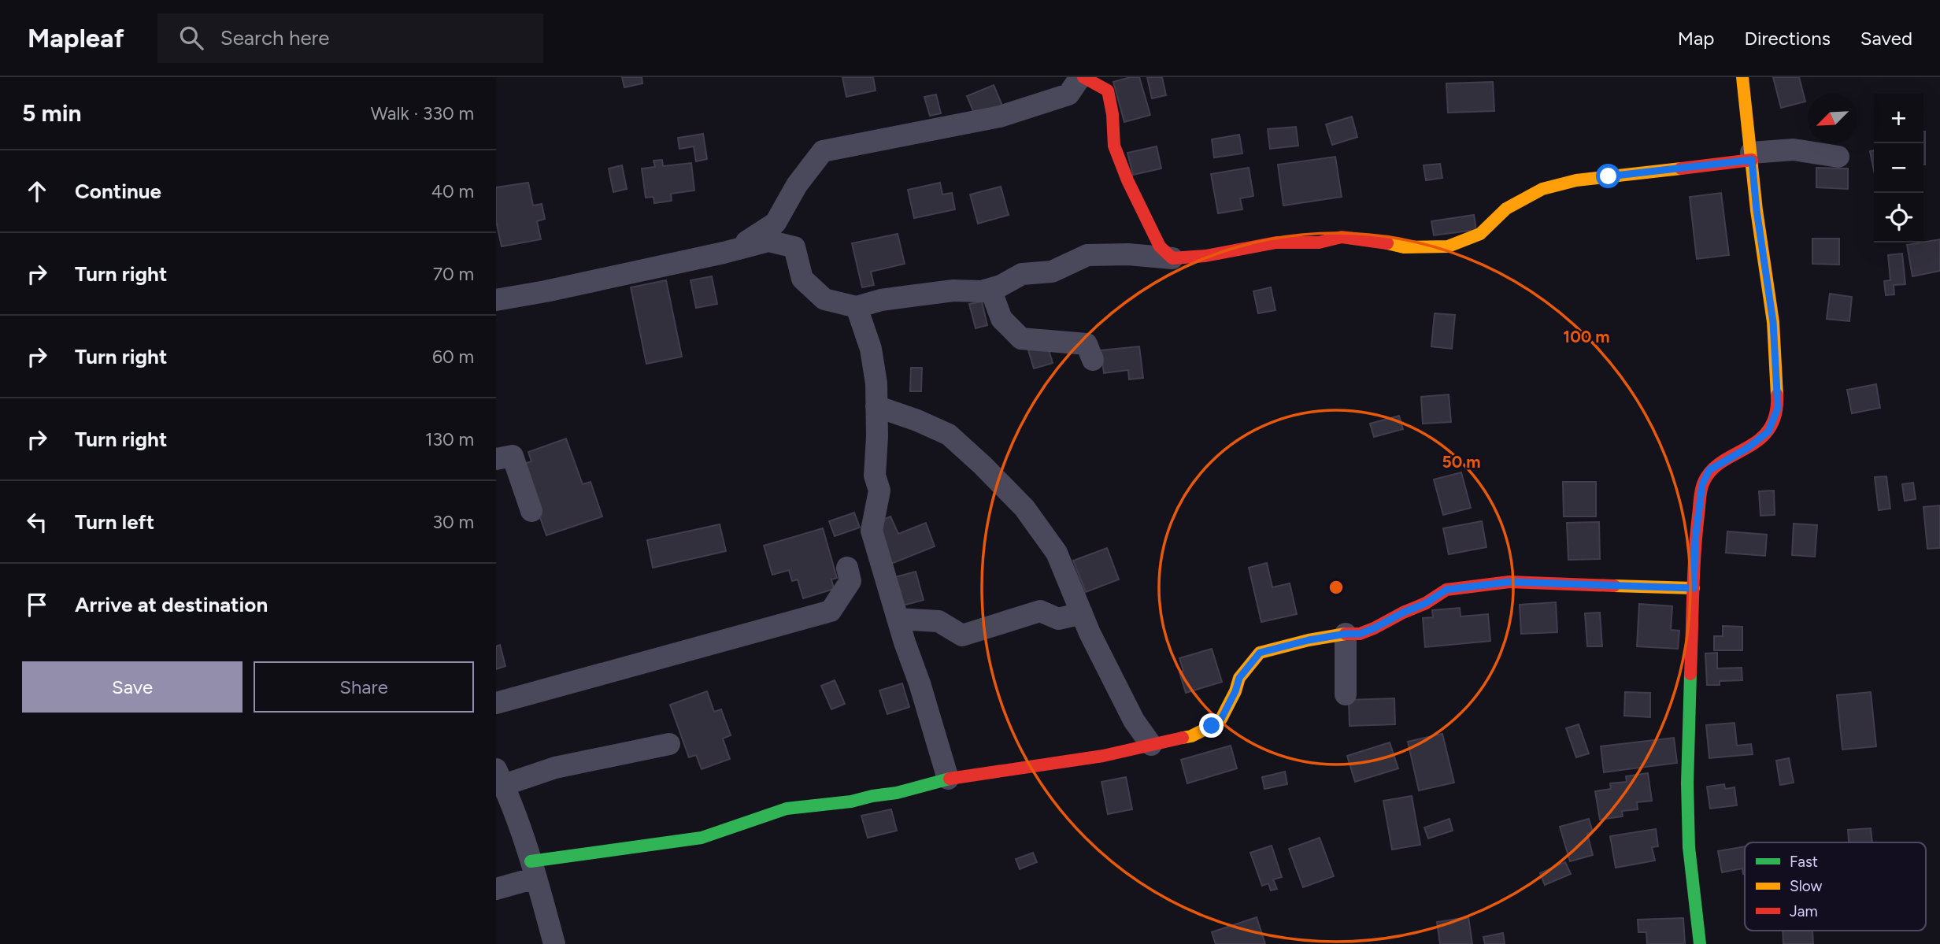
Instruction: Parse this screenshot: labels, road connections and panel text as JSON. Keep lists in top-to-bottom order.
{
  "legend": ["Fast", "Slow", "Jam"],
  "north": "bottom left",
  "page": {
    "header": "Mapleaf",
    "search": "Search here",
    "nav": ["Map", "Directions", "Saved"],
    "heading": ["5 min", "Walk · 330 m"],
    "map_buttons": ["+", "−"],
    "list": [
      ["Continue", "40 m"],
      ["Turn right", "70 m"],
      ["Turn right", "60 m"],
      ["Turn right", "130 m"],
      ["Turn left", "30 m"],
      "Arrive at destination"
    ],
    "buttons": ["Save", "Share"]
  },
  "rings": ["100 m", "50 m"]
}
